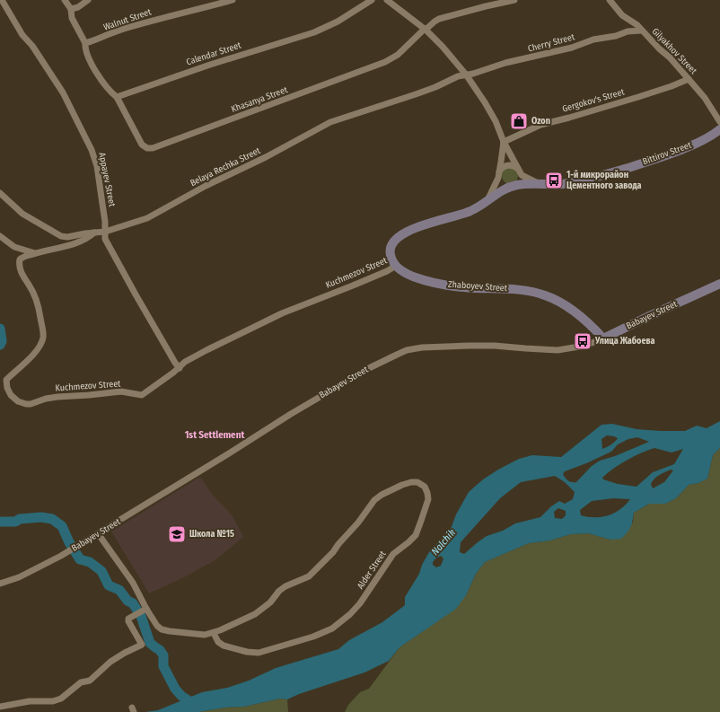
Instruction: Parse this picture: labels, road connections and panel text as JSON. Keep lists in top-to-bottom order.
{
  "streets": {
    "street": [
      "Walnut Street",
      "Cherry Street",
      "Gilyakhov Street",
      "Calendar Street",
      "Khasanya Street",
      "Gergokov's Street",
      "Bittirov Street",
      "Belaya Rechka Street",
      "Appayev Street",
      "Kuchmezov Street",
      "Zhaboyev Street",
      "Babayev Street",
      "Alder Street"
    ]
  },
  "crossings": [
    ["Cherry Street", "Gilyakhov Street"],
    ["Cherry Street", "Belaya Rechka Street"],
    ["Gilyakhov Street", "Gergokov's Street"],
    ["Calendar Street", "Khasanya Street"],
    ["Belaya Rechka Street", "Appayev Street"],
    ["Belaya Rechka Street", "Kuchmezov Street"],
    ["Appayev Street", "Kuchmezov Street"],
    ["Kuchmezov Street", "Zhaboyev Street"],
    ["Zhaboyev Street", "Babayev Street"],
    ["Babayev Street", "Alder Street"]
  ],
  "districts": ["1st Settlement"],
  "water": ["Nalchik"],
  "places": {
    "shop": ["Ozon"],
    "bus stop": ["1-й микрорайон Цементного завода", "Улица Жабоева"],
    "school or university": ["Школа №15"]
  }
}
